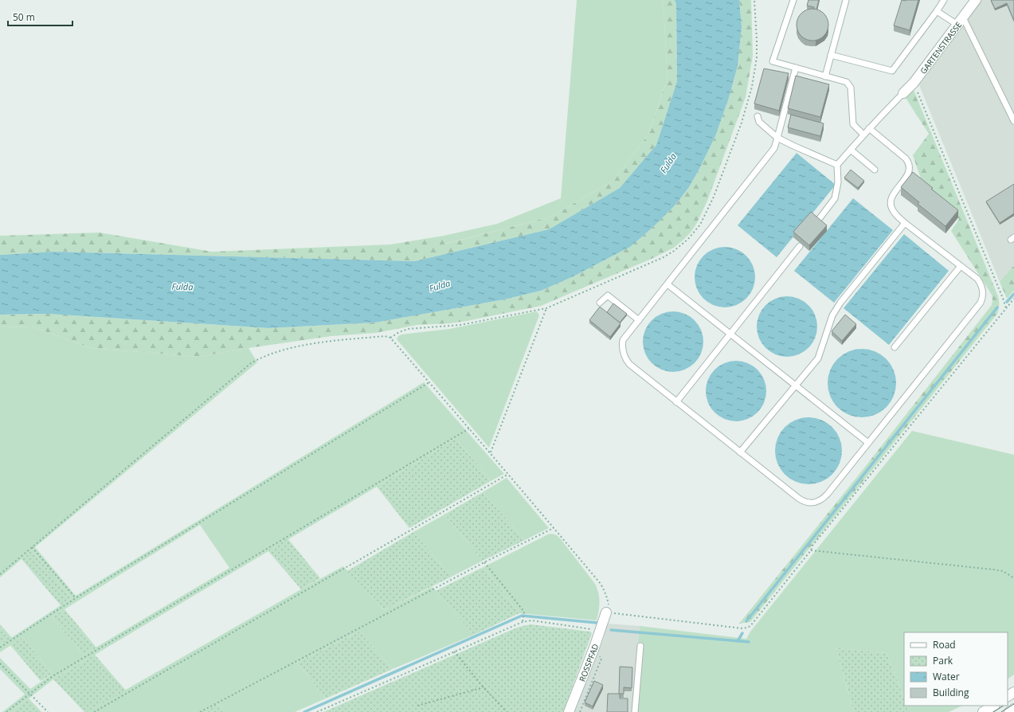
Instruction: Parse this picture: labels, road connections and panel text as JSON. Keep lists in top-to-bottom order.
{
  "streets": {
    "street": ["GARTENSTRASSE", "ROSSPFAD"]
  },
  "water": ["Fulda"],
  "legend": [
    "Road",
    "Park",
    "Water",
    "Building"
  ],
  "scale_bar": "50 m"
}
